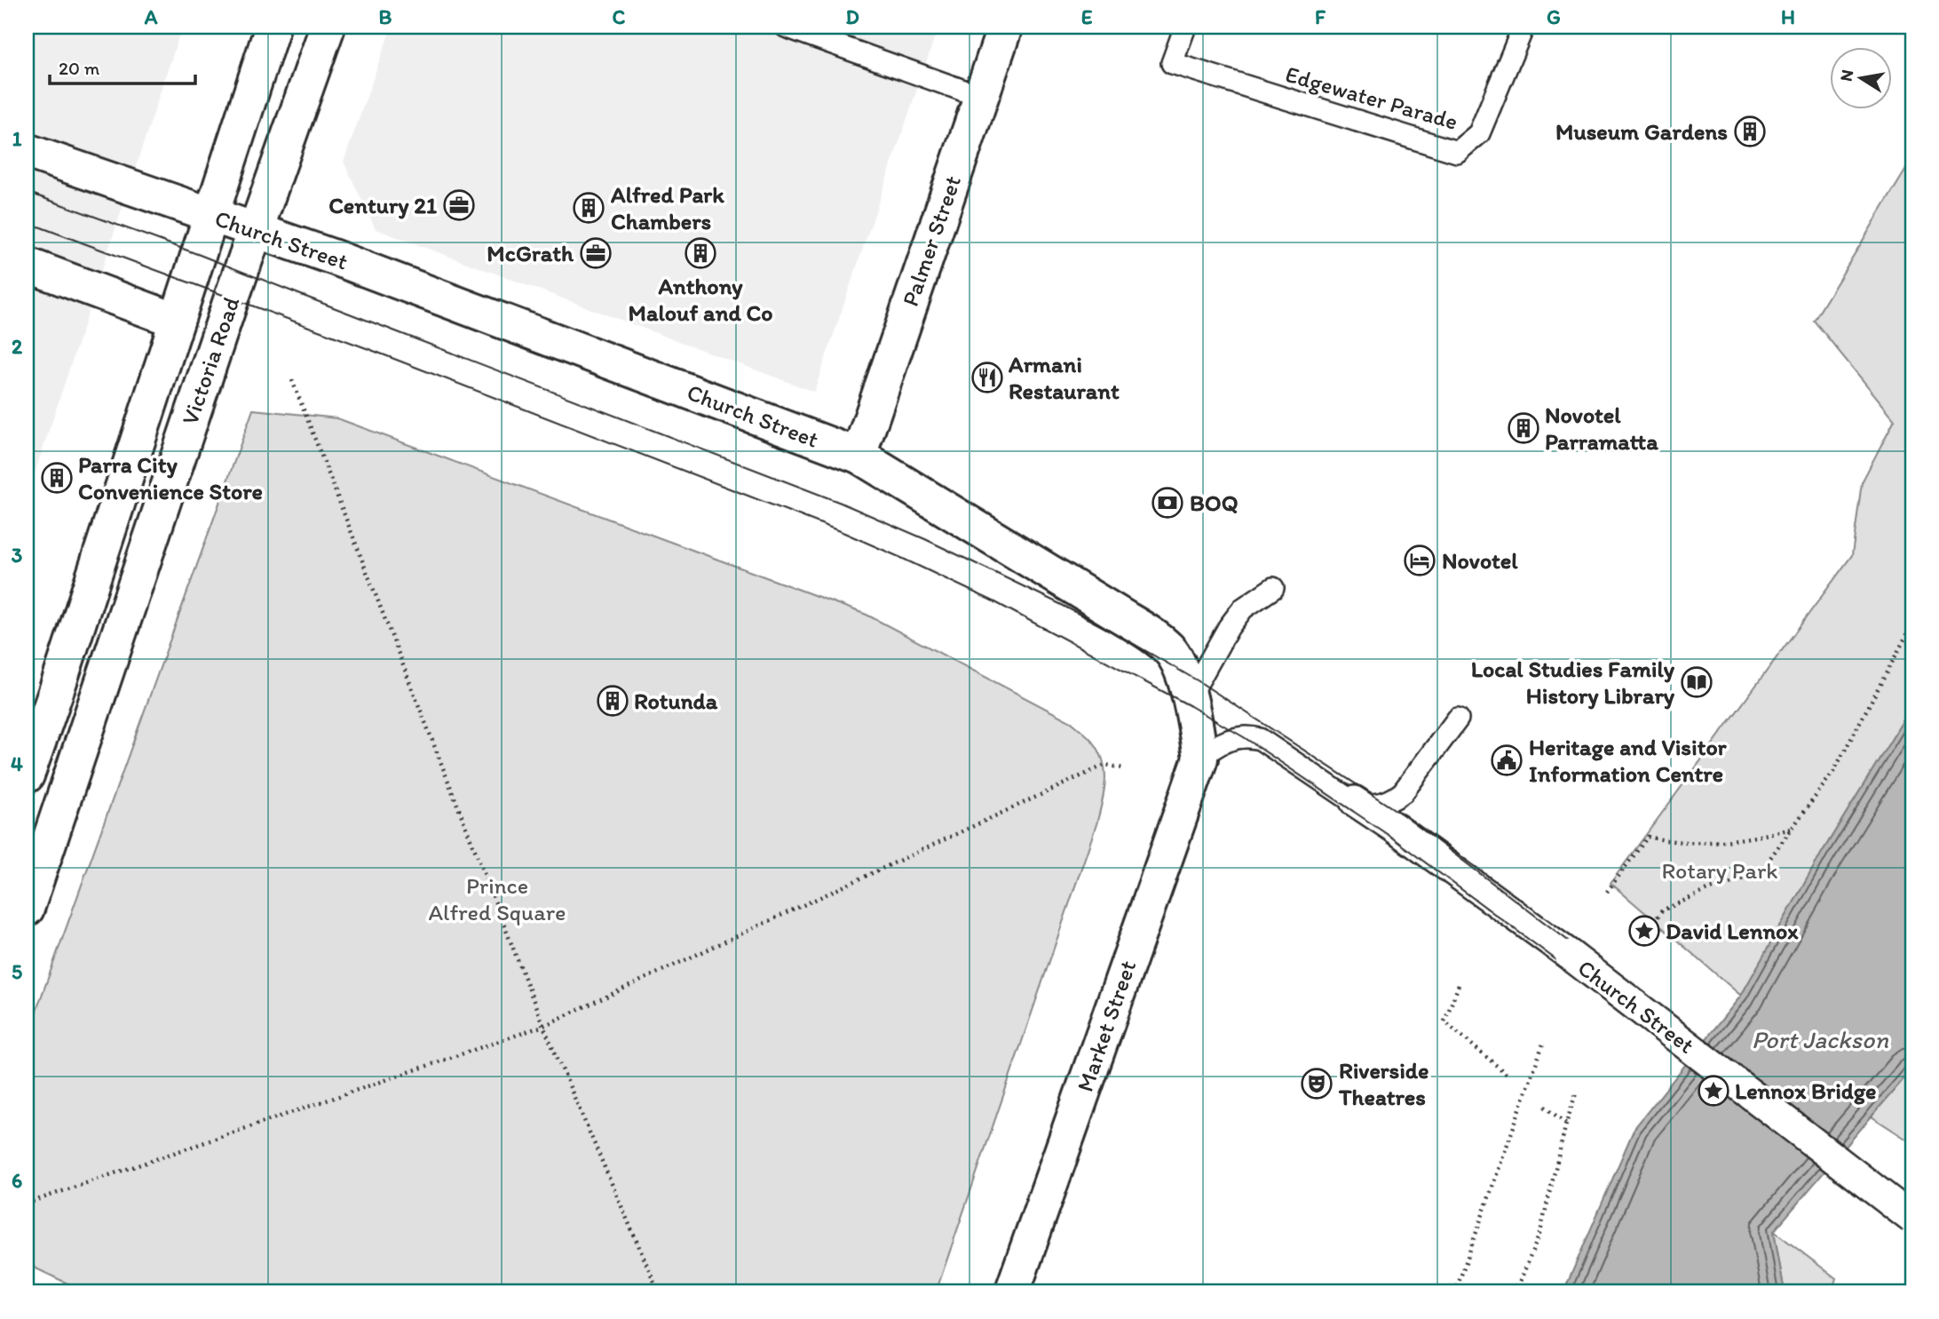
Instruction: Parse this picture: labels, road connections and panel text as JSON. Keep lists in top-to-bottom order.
{
  "streets": {
    "street": [
      "Church Street",
      "Palmer Street",
      "Victoria Road",
      "Market Street"
    ],
    "lane": ["Edgewater Parade"]
  },
  "crossings": [
    ["Church Street", "Palmer Street"],
    ["Church Street", "Victoria Road"],
    ["Church Street", "Market Street"]
  ],
  "water": ["Port Jackson"],
  "parks": ["Rotary Park", "Prince Alfred Square"],
  "places": {
    "building": [
      "Museum Gardens",
      "Alfred Park Chambers",
      "Anthony Malouf and Co",
      "Novotel Parramatta",
      "Parra City Convenience Store",
      "Rotunda"
    ],
    "office": ["Century 21", "McGrath"],
    "restaurant": ["Armani Restaurant"],
    "bank": ["BOQ"],
    "hotel": ["Novotel"],
    "library": ["Local Studies Family History Library"],
    "public building": ["Heritage and Visitor Information Centre"],
    "place": ["David Lennox", "Lennox Bridge"],
    "theatre": ["Riverside Theatres"]
  },
  "scale_bar": "20 m",
  "north": "left",
  "grid": {
    "columns": [
      "A",
      "B",
      "C",
      "D",
      "E",
      "F",
      "G",
      "H"
    ],
    "rows": [
      "1",
      "2",
      "3",
      "4",
      "5",
      "6"
    ]
  }
}
